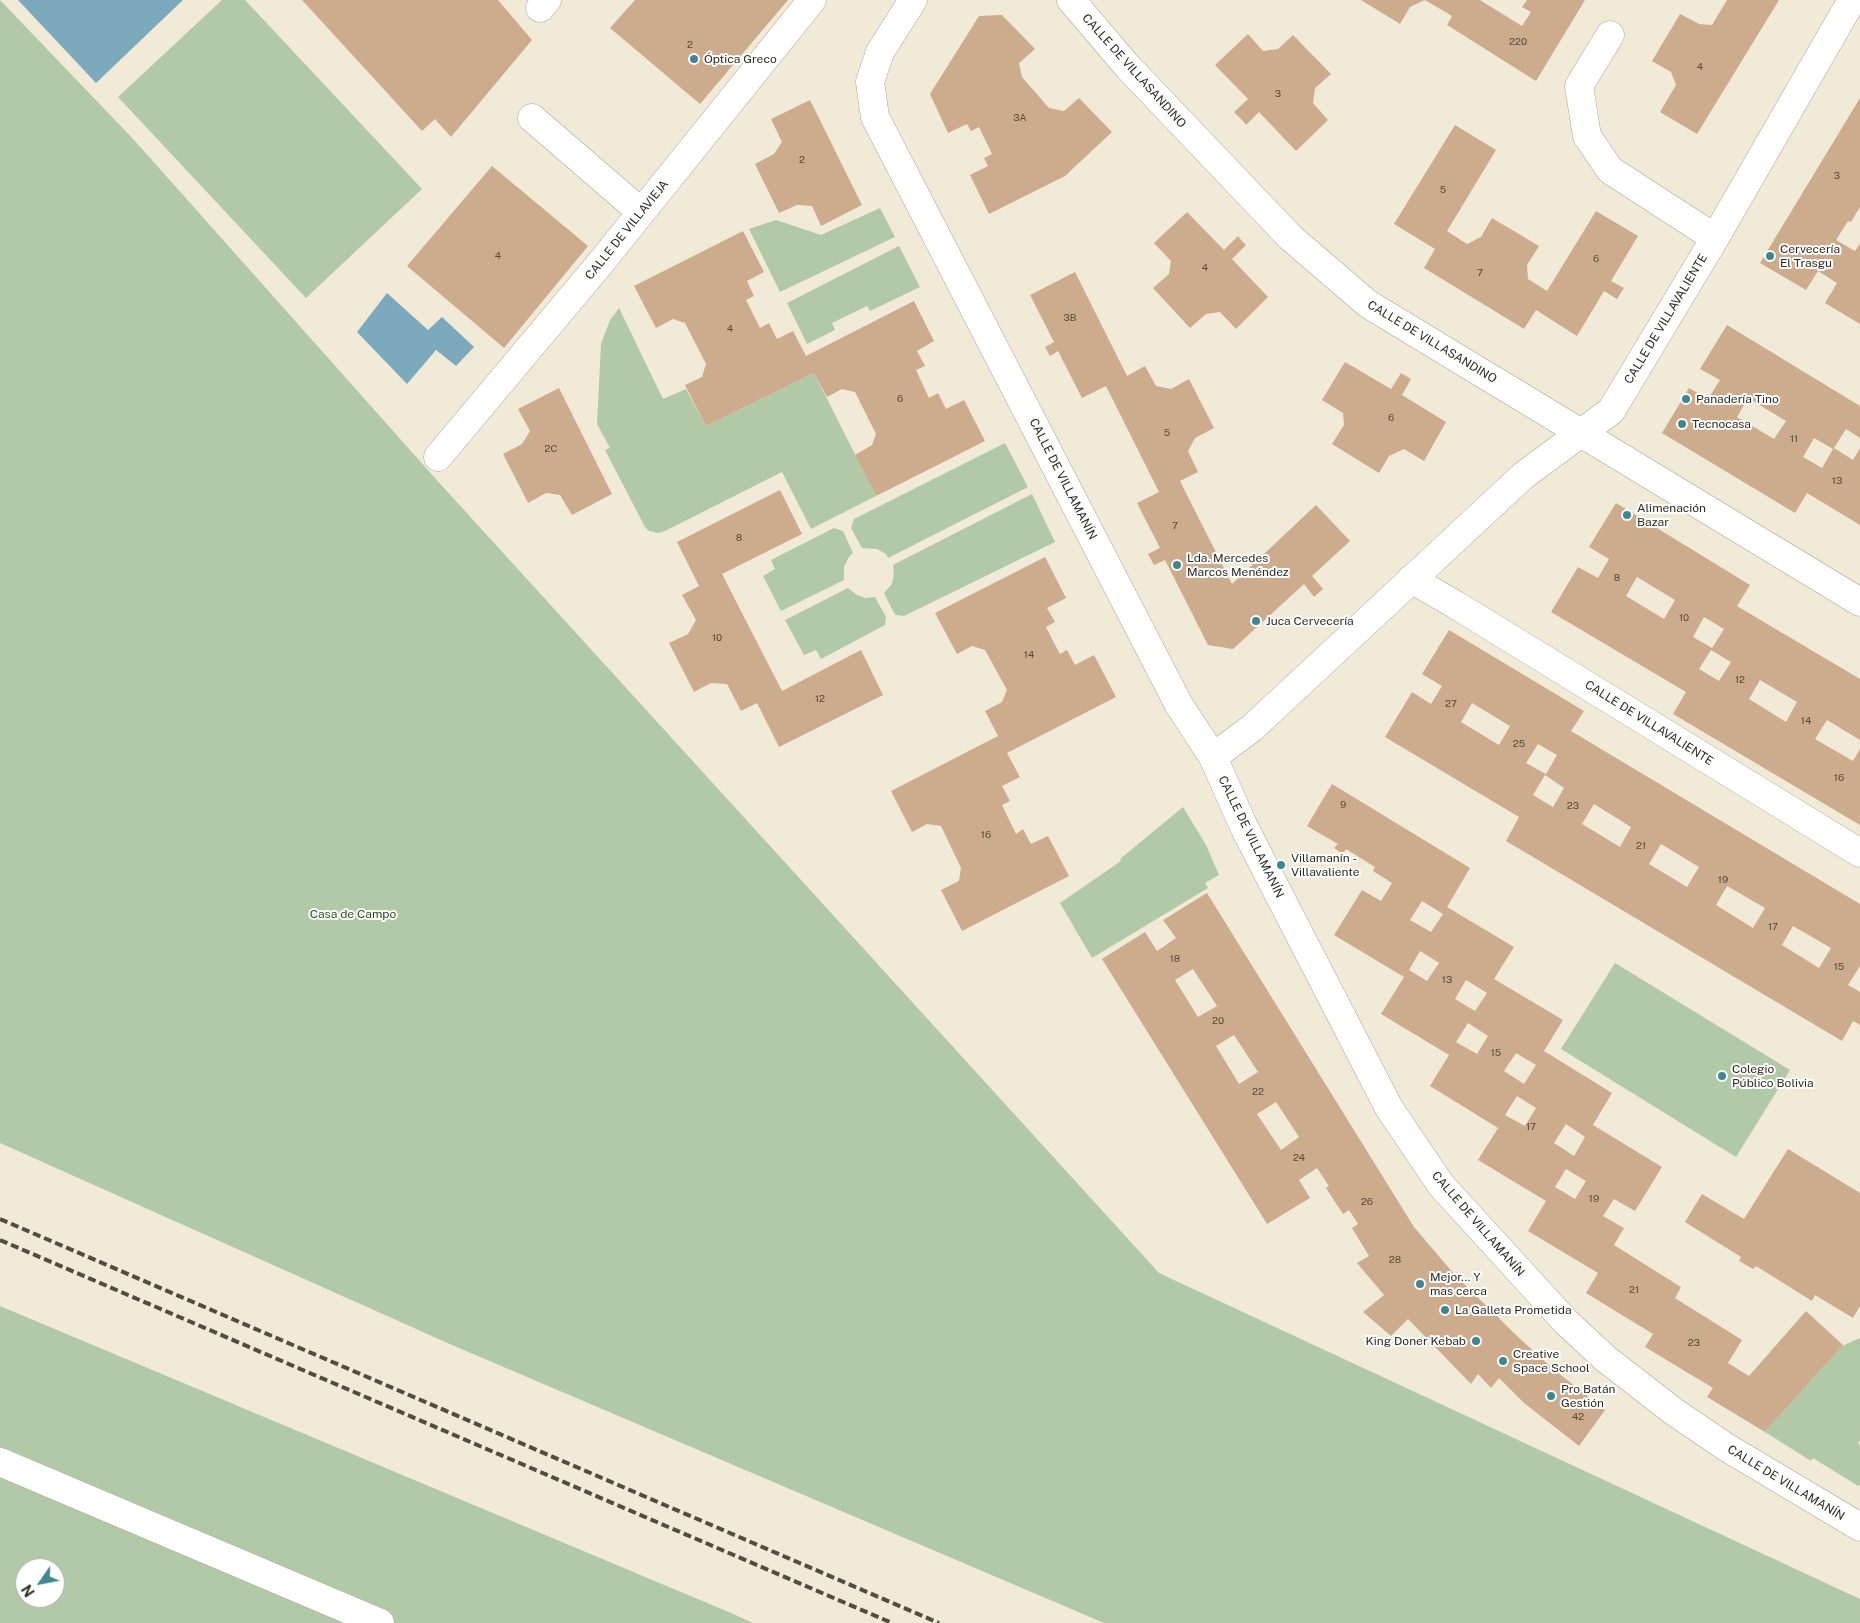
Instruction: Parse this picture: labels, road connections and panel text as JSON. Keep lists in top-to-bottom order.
{
  "streets": {
    "street": [
      "CALLE DE VILLASANDINO",
      "CALLE DE VILLAVIEJA",
      "CALLE DE VILLAVALIENTE",
      "CALLE DE VILLAMANÍN"
    ]
  },
  "crossings": [
    ["CALLE DE VILLASANDINO", "CALLE DE VILLAVALIENTE"],
    ["CALLE DE VILLAVALIENTE", "CALLE DE VILLAMANÍN"]
  ],
  "parks": ["Casa de Campo"],
  "places": [
    "Óptica Greco",
    "Cervecería El Trasgu",
    "Panadería Tino",
    "Tecnocasa",
    "Alimenación Bazar",
    "Lda. Mercedes Marcos Menéndez",
    "Juca Cervecería",
    "Villamanín - Villavaliente",
    "Colegio Público Bolivia",
    "Mejor... Y mas cerca",
    "La Galleta Prometida",
    "King Doner Kebab",
    "Creative Space School",
    "Pro Batán Gestión"
  ],
  "house_numbers": [
    "220",
    "2",
    "4",
    "3",
    "3A",
    "2",
    "3",
    "5",
    "4",
    "6",
    "4",
    "7",
    "3B",
    "4",
    "6",
    "6",
    "5",
    "11",
    "2C",
    "13",
    "7",
    "8",
    "8",
    "10",
    "10",
    "14",
    "12",
    "12",
    "27",
    "14",
    "25",
    "16",
    "9",
    "23",
    "16",
    "21",
    "19",
    "17",
    "18",
    "15",
    "13",
    "20",
    "15",
    "22",
    "17",
    "24",
    "19",
    "26",
    "28",
    "21",
    "23",
    "42"
  ],
  "north": "bottom left"
}
